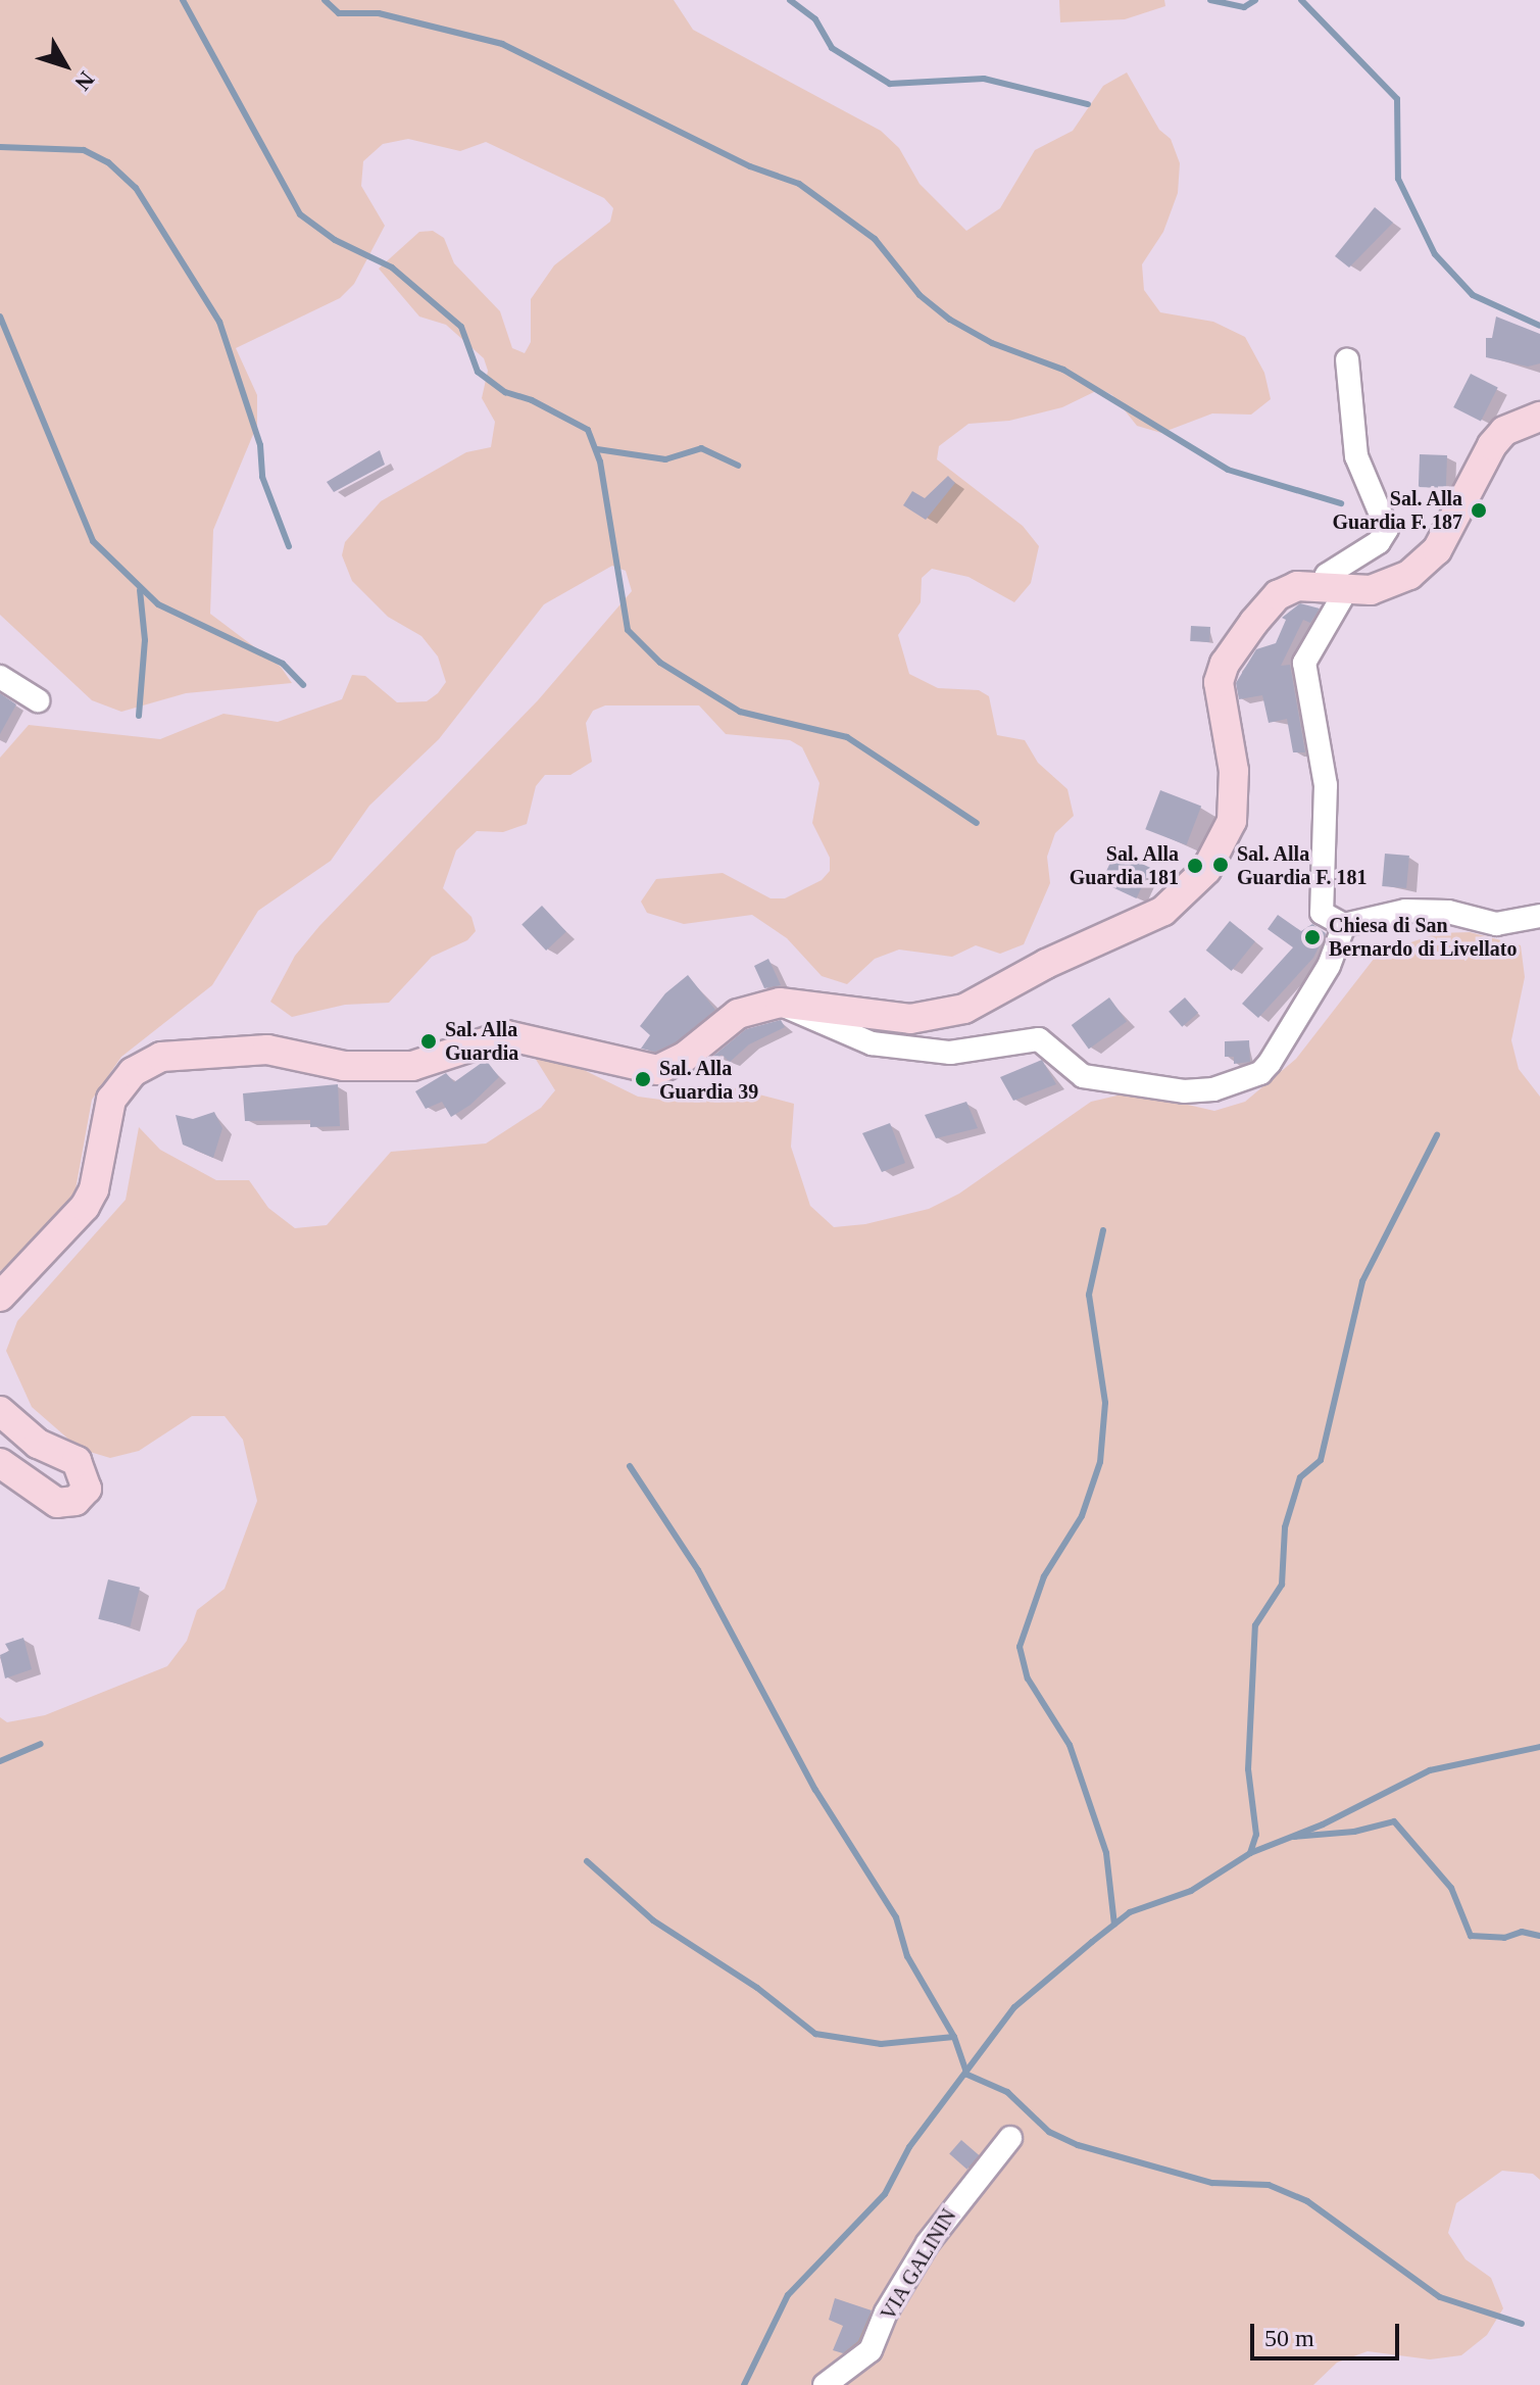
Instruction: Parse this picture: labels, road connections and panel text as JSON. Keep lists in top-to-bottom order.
{
  "streets": {
    "street": ["VIA GALININ"]
  },
  "places": [
    "Sal. Alla Guardia F. 187",
    "Sal. Alla Guardia F. 181",
    "Sal. Alla Guardia 181",
    "Chiesa di San Bernardo di Livellato",
    "Sal. Alla Guardia",
    "Sal. Alla Guardia 39"
  ],
  "scale_bar": "50 m",
  "north": "bottom right"
}
